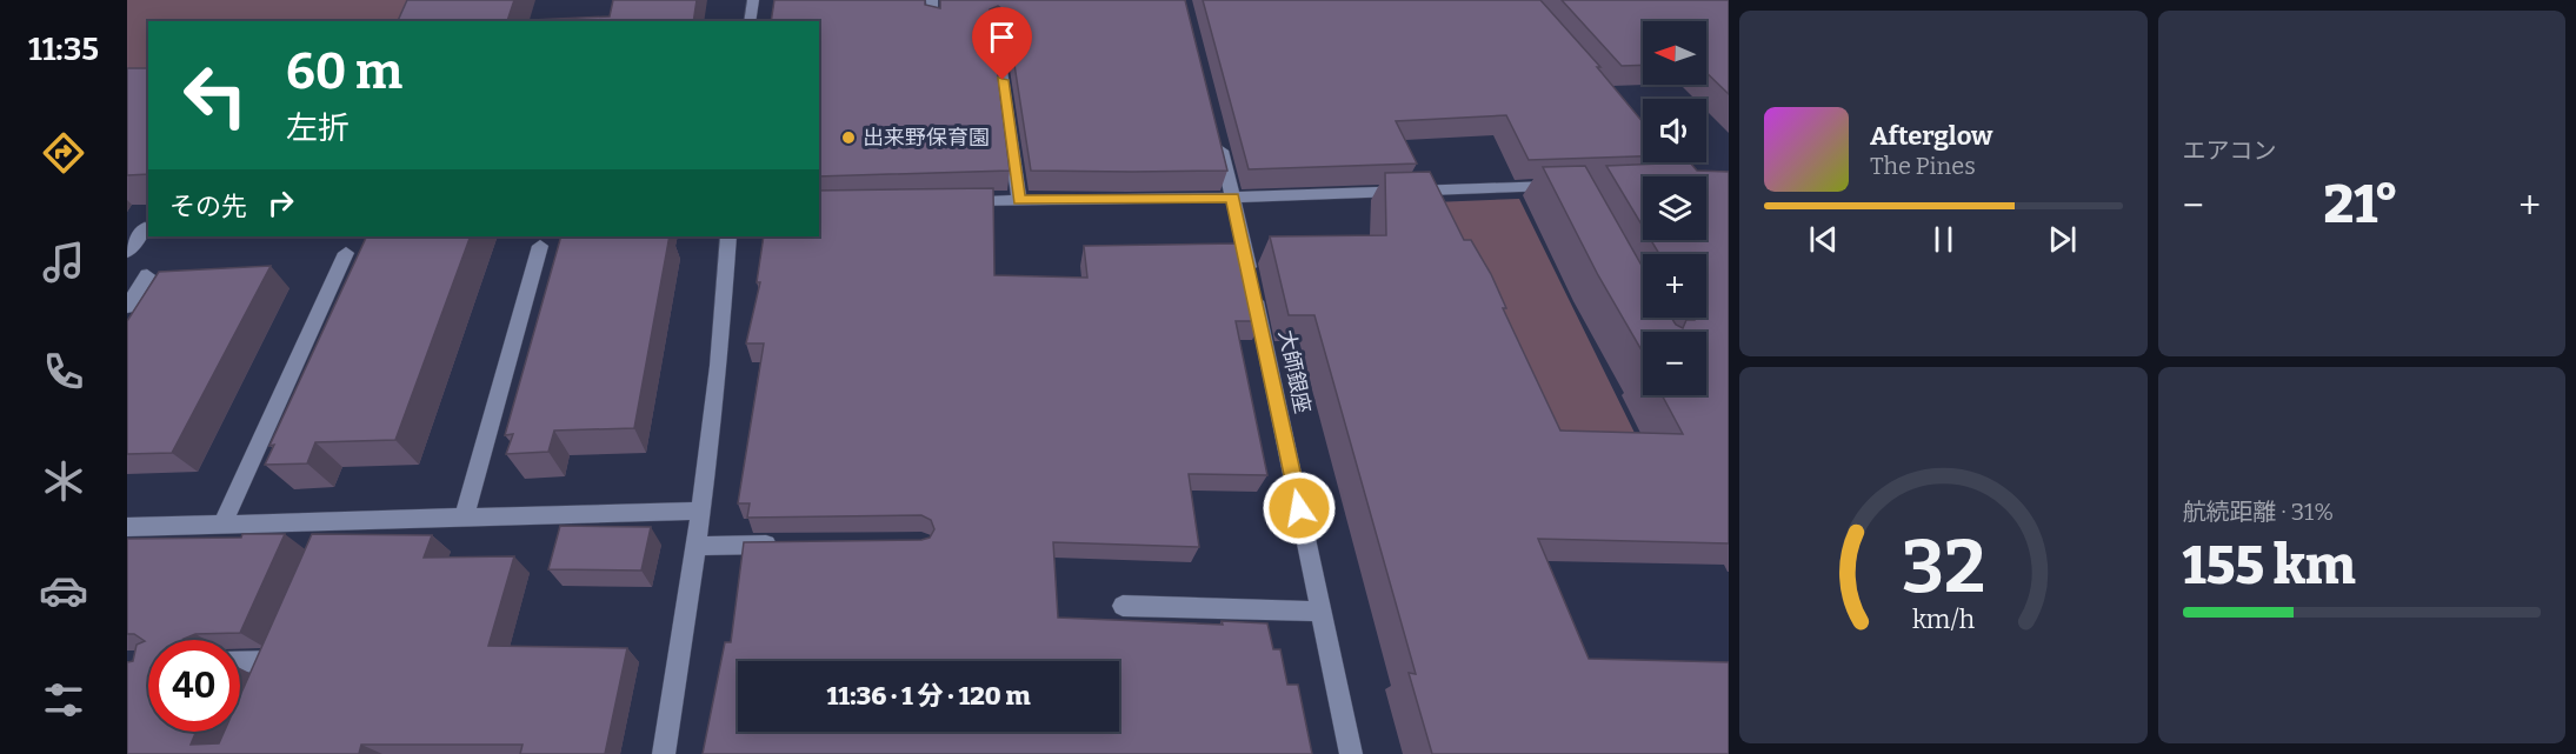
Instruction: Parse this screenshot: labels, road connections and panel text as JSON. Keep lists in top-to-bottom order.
{
  "streets": {
    "street": ["大師銀座"]
  },
  "places": ["出来野保育園"],
  "north": "left",
  "page": {
    "tabs": "11:35",
    "tile": [
      "エアコン",
      ["航続距離 · 31%", "155 km"]
    ],
    "map_buttons": ["+", "−"],
    "turn": ["60 m", "左折"],
    "song": ["Afterglow", "The Pines"],
    "then": "その先",
    "heat": ["−", "21°", "+"],
    "limit": "40",
    "trip": "11:36 · 1 分 · 120 m",
    "gauge": ["32", "km/h"]
  }
}
